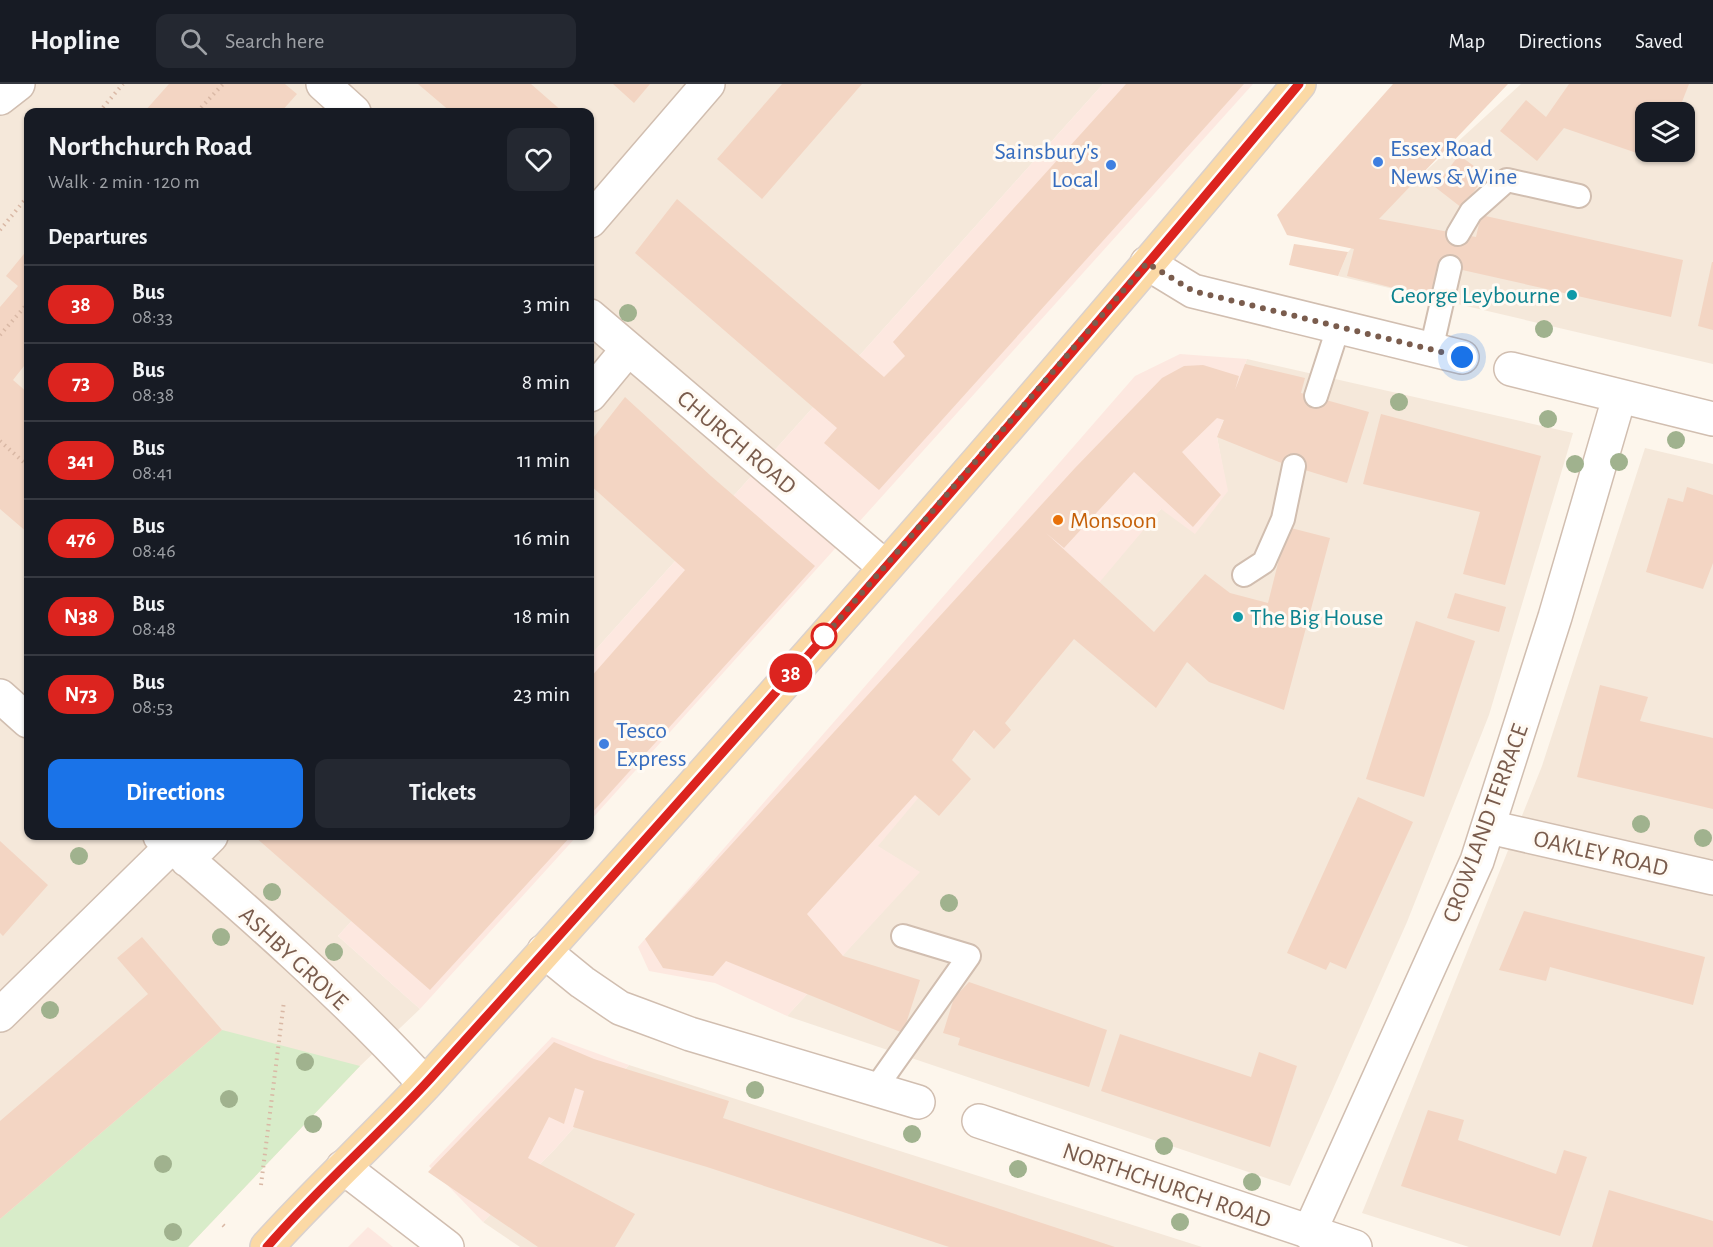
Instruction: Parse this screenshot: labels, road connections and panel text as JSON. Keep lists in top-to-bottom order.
{
  "streets": {
    "street": [
      "CHURCH ROAD",
      "CROWLAND TERRACE",
      "OAKLEY ROAD",
      "ASHBY GROVE",
      "NORTHCHURCH ROAD"
    ]
  },
  "crossings": [
    ["CROWLAND TERRACE", "OAKLEY ROAD"],
    ["CROWLAND TERRACE", "NORTHCHURCH ROAD"]
  ],
  "places": [
    "Essex Road News & Wine",
    "Sainsbury's Local",
    "George Leybourne",
    "Monsoon",
    "The Big House",
    "Tesco Express"
  ],
  "lines": ["bus line 38"],
  "page": {
    "header": "Hopline",
    "search": "Search here",
    "nav": ["Map", "Directions", "Saved"],
    "on_map": "38",
    "heading": [
      ["Northchurch Road", "Walk · 2 min · 120 m"],
      "Departures"
    ],
    "list": [
      {
        "mark": "38",
        "name": "Bus",
        "note": "08:33",
        "value": "3 min"
      },
      {
        "mark": "73",
        "name": "Bus",
        "note": "08:38",
        "value": "8 min"
      },
      {
        "mark": "341",
        "name": "Bus",
        "note": "08:41",
        "value": "11 min"
      },
      {
        "mark": "476",
        "name": "Bus",
        "note": "08:46",
        "value": "16 min"
      },
      {
        "mark": "N38",
        "name": "Bus",
        "note": "08:48",
        "value": "18 min"
      },
      {
        "mark": "N73",
        "name": "Bus",
        "note": "08:53",
        "value": "23 min"
      }
    ],
    "buttons": ["Directions", "Tickets"]
  }
}
